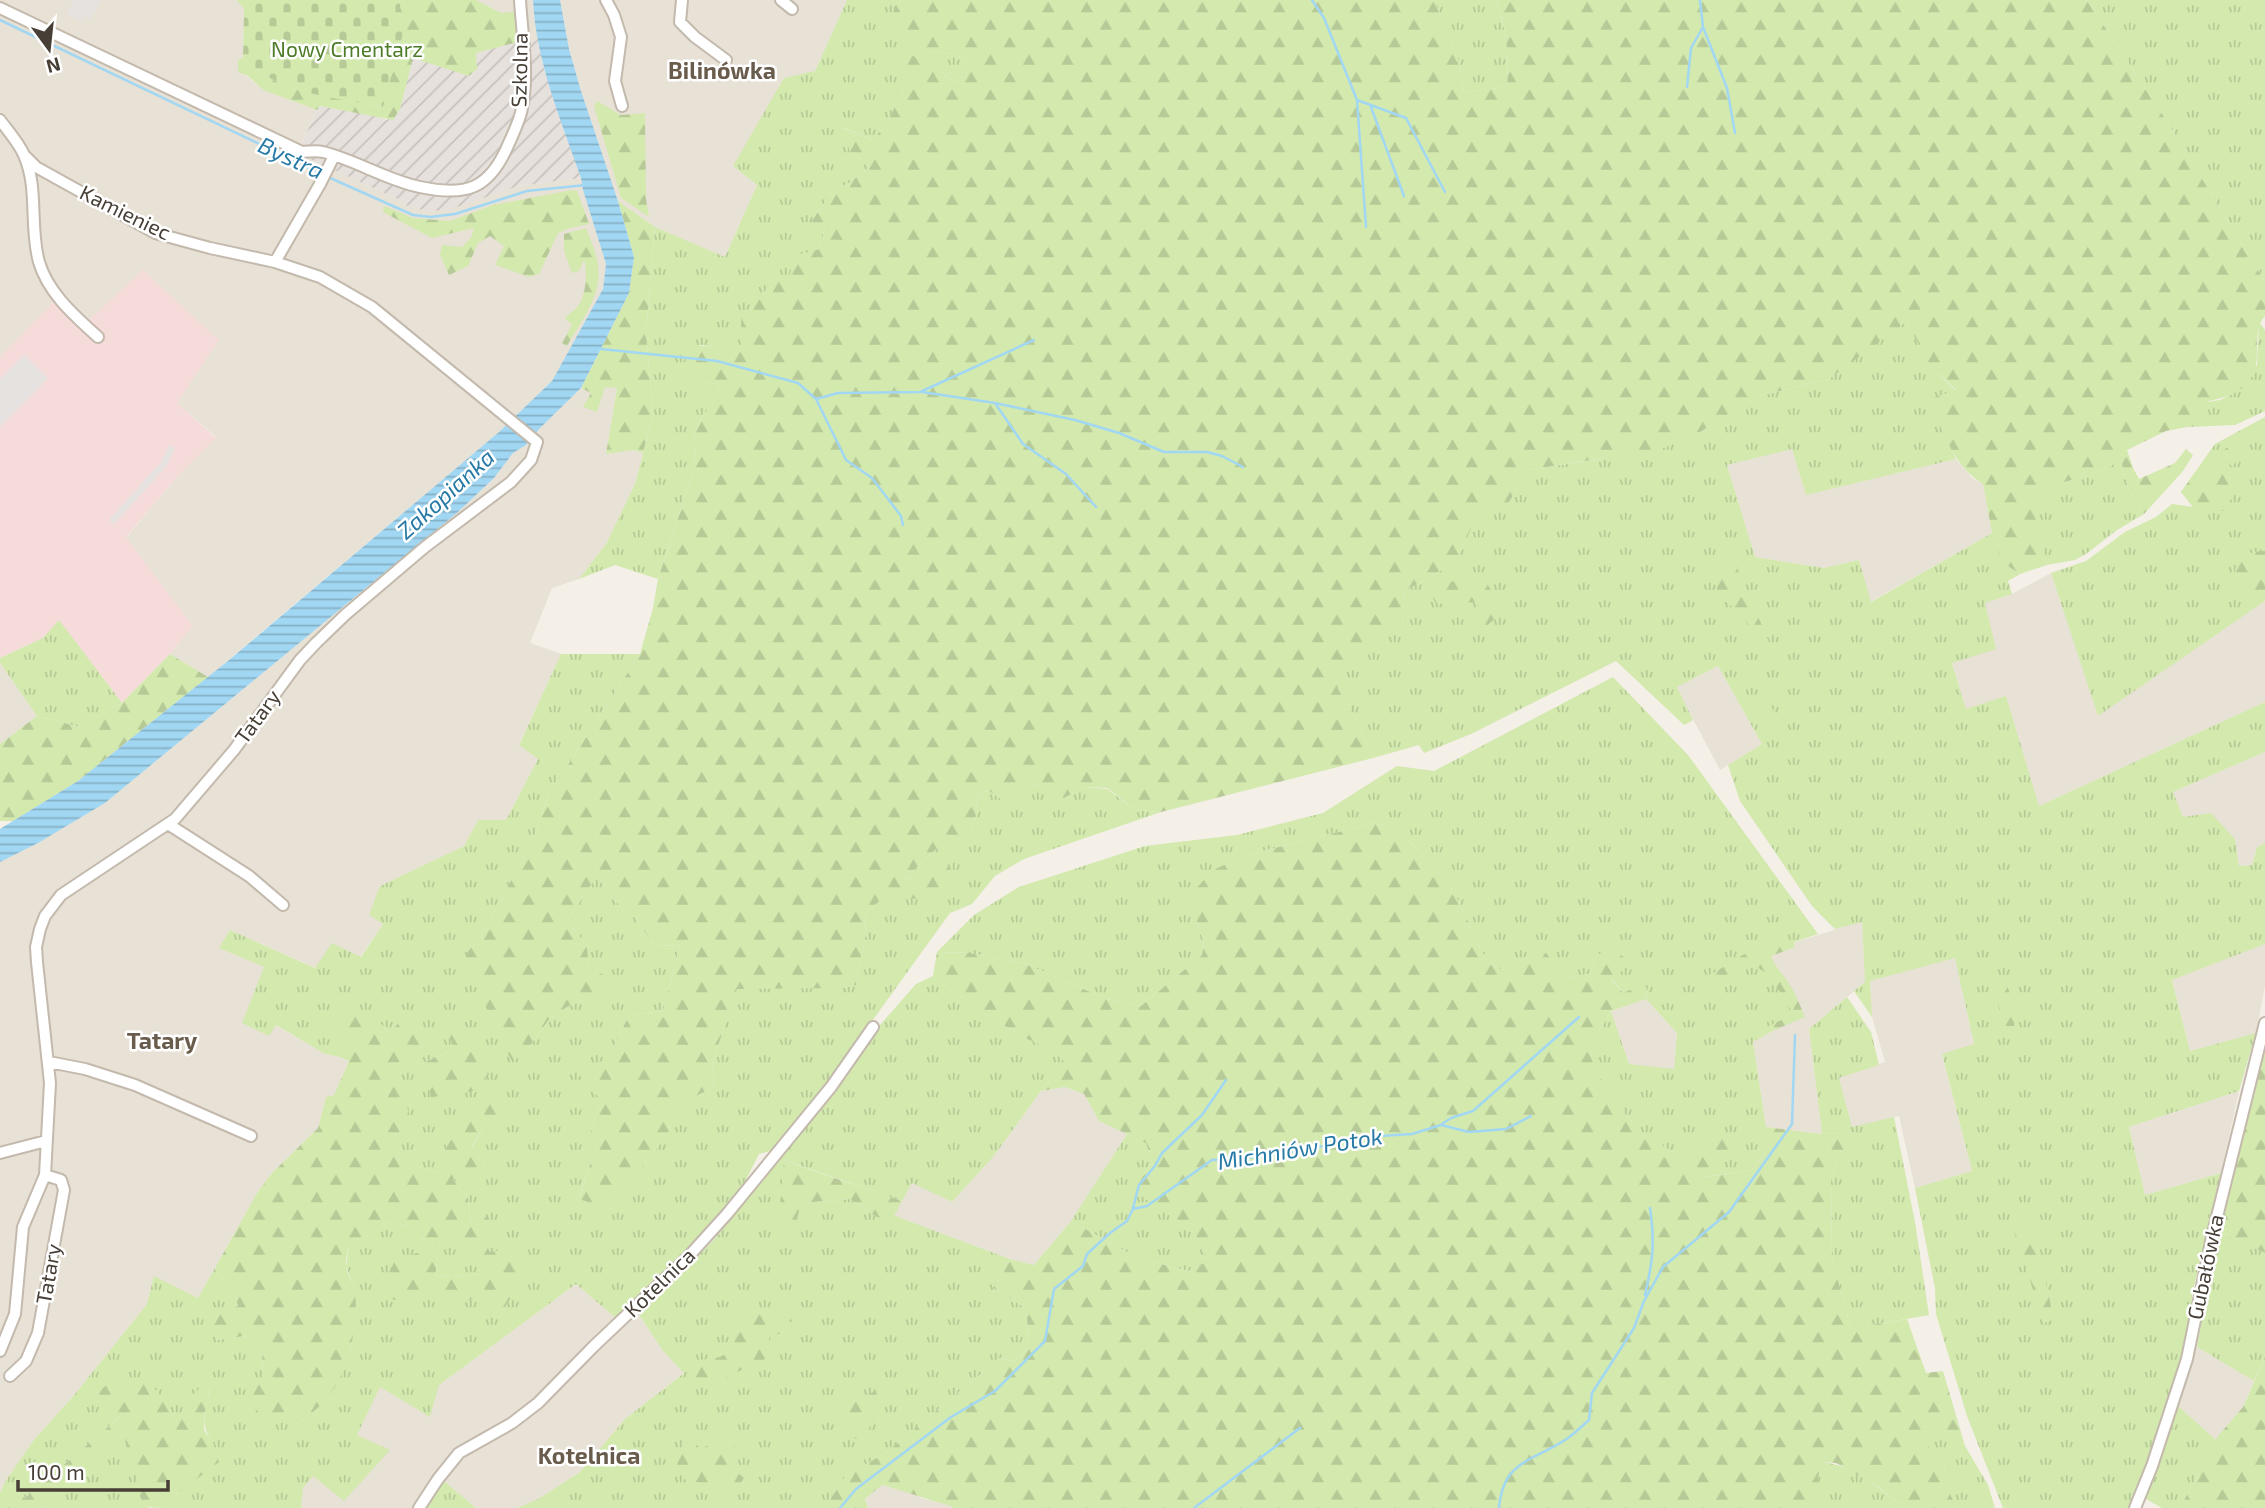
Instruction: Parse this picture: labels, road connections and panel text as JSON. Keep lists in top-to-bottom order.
{
  "streets": {
    "street": [
      "Szkolna",
      "Kamieniec",
      "Tatary",
      "Gubałówka",
      "Kotelnica"
    ]
  },
  "crossings": [
    ["Kamieniec", "Tatary"]
  ],
  "districts": ["Bilinówka", "Tatary", "Kotelnica"],
  "water": ["Bystra", "Zakopianka", "Michniów Potok"],
  "parks": ["Nowy Cmentarz"],
  "scale_bar": "100 m",
  "north": "bottom"
}
